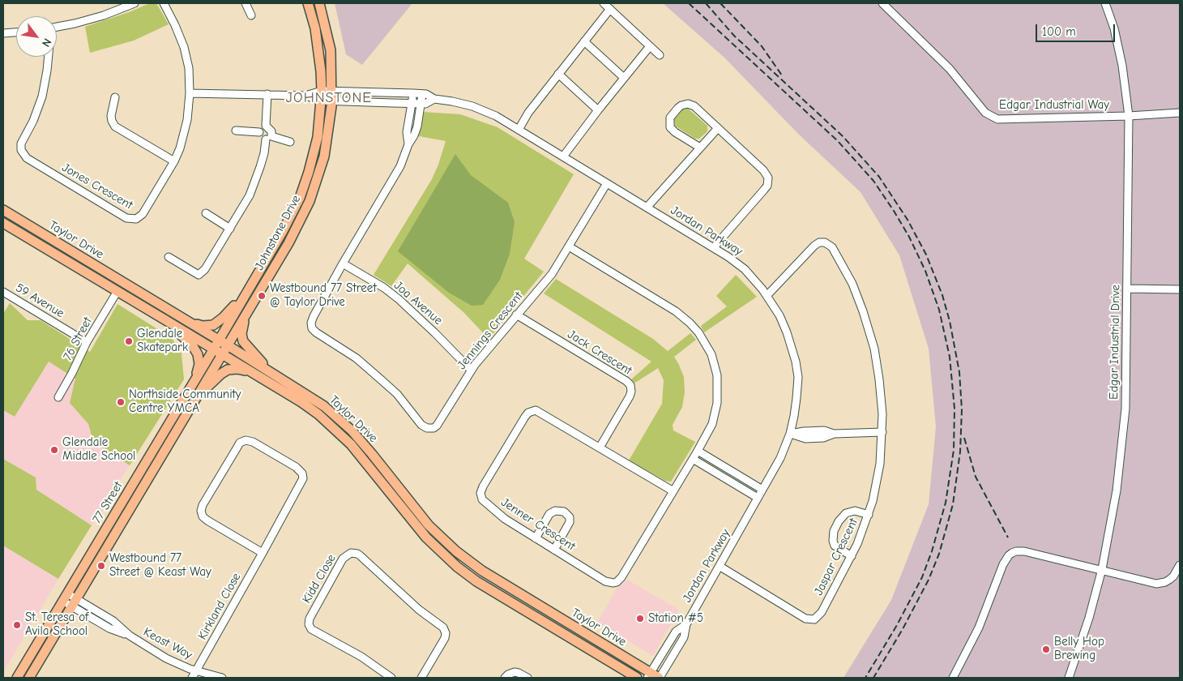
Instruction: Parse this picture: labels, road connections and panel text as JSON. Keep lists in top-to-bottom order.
{
  "streets": {
    "main road": ["Johnstone Drive", "Taylor Drive", "77 Street"],
    "street": [
      "Edgar Industrial Way",
      "Jones Crescent",
      "Jordan Parkway",
      "59 Avenue",
      "Joa Avenue",
      "Jennings Crescent",
      "76 Street",
      "Edgar Industrial Drive",
      "Jack Crescent",
      "Jenner Crescent",
      "Jaspar Crescent",
      "Kidd Close",
      "Kirkland Close",
      "Keast Way"
    ]
  },
  "crossings": [
    ["Edgar Industrial Way", "Edgar Industrial Drive"],
    ["Jordan Parkway", "Johnstone Drive"],
    ["Jordan Parkway", "Taylor Drive"],
    ["Jordan Parkway", "Jennings Crescent"],
    ["Jordan Parkway", "Jaspar Crescent"],
    ["Johnstone Drive", "Taylor Drive"],
    ["Johnstone Drive", "77 Street"],
    ["Taylor Drive", "76 Street"],
    ["Taylor Drive", "77 Street"],
    ["59 Avenue", "76 Street"],
    ["Joa Avenue", "Jennings Crescent"],
    ["Jennings Crescent", "Jack Crescent"],
    ["Jennings Crescent", "Jenner Crescent"],
    ["Jack Crescent", "Jenner Crescent"],
    ["77 Street", "Keast Way"],
    ["Kirkland Close", "Keast Way"]
  ],
  "districts": ["JOHNSTONE"],
  "places": [
    "Westbound 77 Street @ Taylor Drive",
    "Glendale Skatepark",
    "Northside Community Centre YMCA",
    "Glendale Middle School",
    "Westbound 77 Street @ Keast Way",
    "Station #5",
    "St. Teresa of Avila School",
    "Belly Hop Brewing"
  ],
  "scale_bar": "100 m",
  "north": "bottom right"
}
